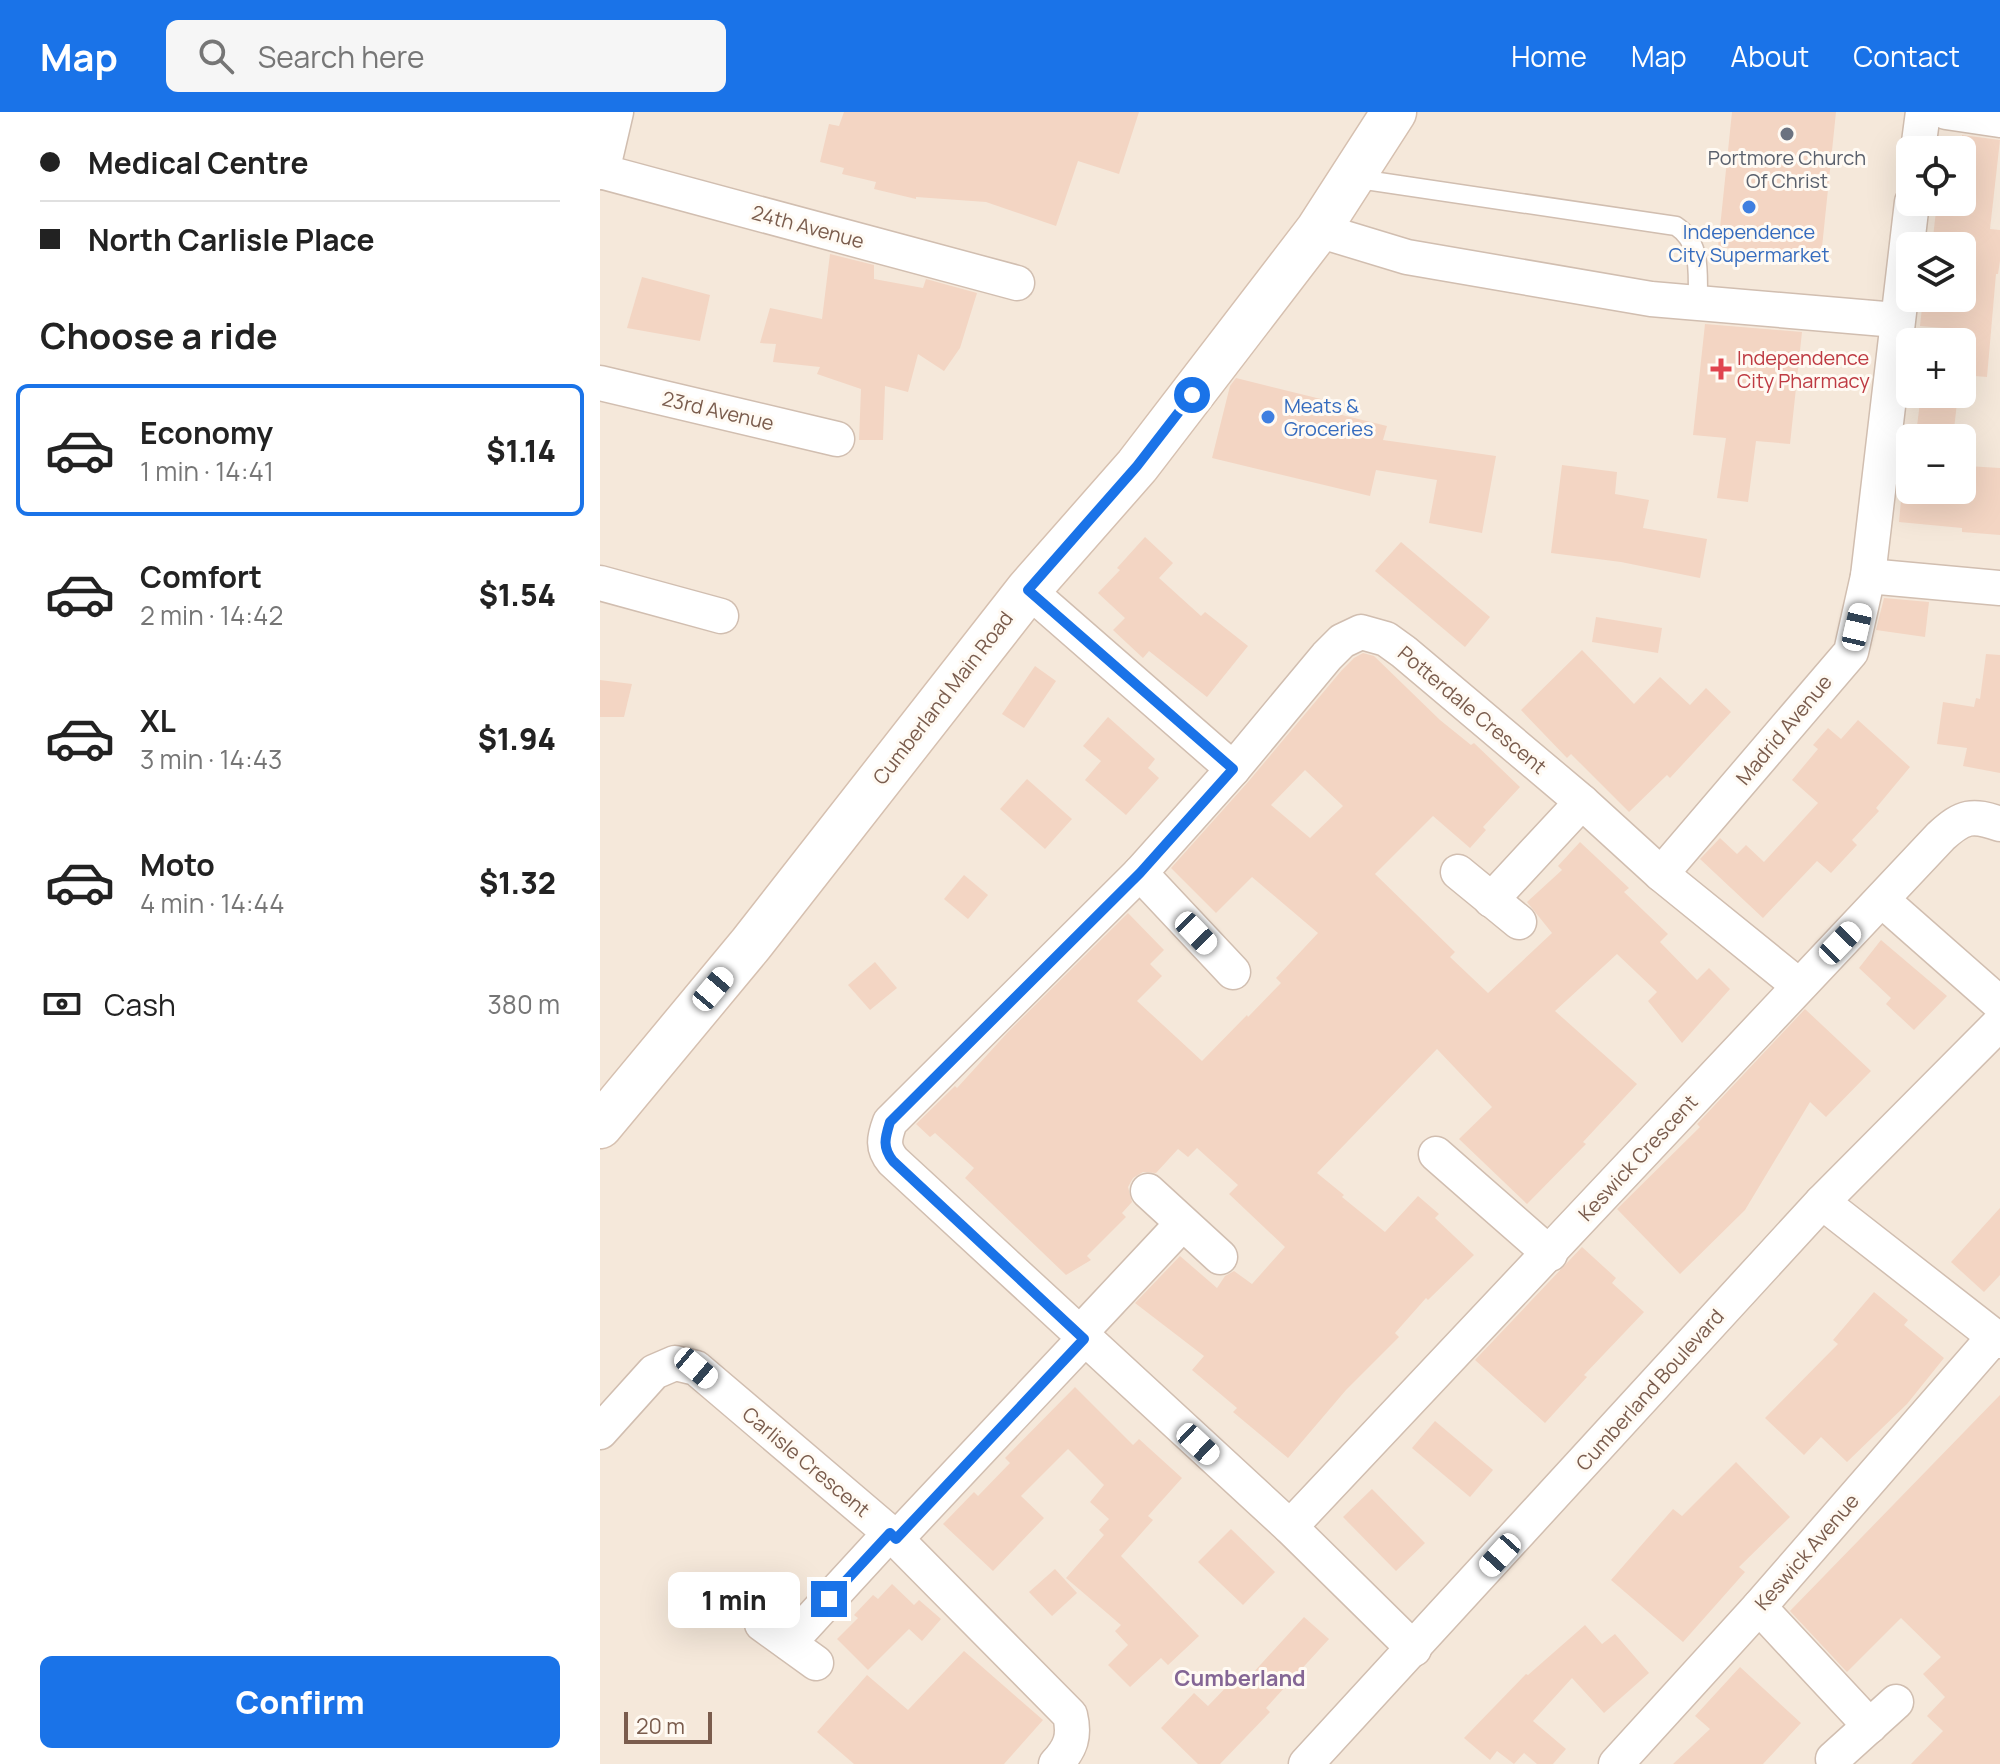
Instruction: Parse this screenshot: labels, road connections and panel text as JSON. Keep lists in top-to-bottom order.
{
  "streets": {
    "street": [
      "24th Avenue",
      "23rd Avenue",
      "Cumberland Main Road",
      "Potterdale Crescent",
      "Madrid Avenue",
      "Keswick Crescent",
      "Cumberland Boulevard",
      "Carlisle Crescent",
      "Keswick Avenue"
    ]
  },
  "crossings": [
    ["Potterdale Crescent", "Madrid Avenue"],
    ["Potterdale Crescent", "Keswick Crescent"],
    ["Potterdale Crescent", "Cumberland Boulevard"]
  ],
  "districts": ["Cumberland"],
  "places": {
    "other": ["Portmore Church Of Christ", "Independence City Supermarket", "Meats & Groceries"],
    "health": ["Independence City Pharmacy"]
  },
  "scale_bar": "20 m",
  "page": {
    "header": "Map",
    "search": "Search here",
    "nav": [
      "Home",
      "Map",
      "About",
      "Contact"
    ],
    "banner": ["Medical Centre", "North Carlisle Place"],
    "map_buttons": ["+", "−"],
    "heading": "Choose a ride",
    "list": [
      {
        "name": "Economy",
        "note": "1 min · 14:41",
        "value": "$1.14"
      },
      {
        "name": "Comfort",
        "note": "2 min · 14:42",
        "value": "$1.54"
      },
      {
        "name": "XL",
        "note": "3 min · 14:43",
        "value": "$1.94"
      },
      {
        "name": "Moto",
        "note": "4 min · 14:44",
        "value": "$1.32"
      }
    ],
    "pay": ["Cash", "380 m"],
    "bubble": "1 min",
    "buttons": "Confirm",
    "scale": "20 m"
  }
}
